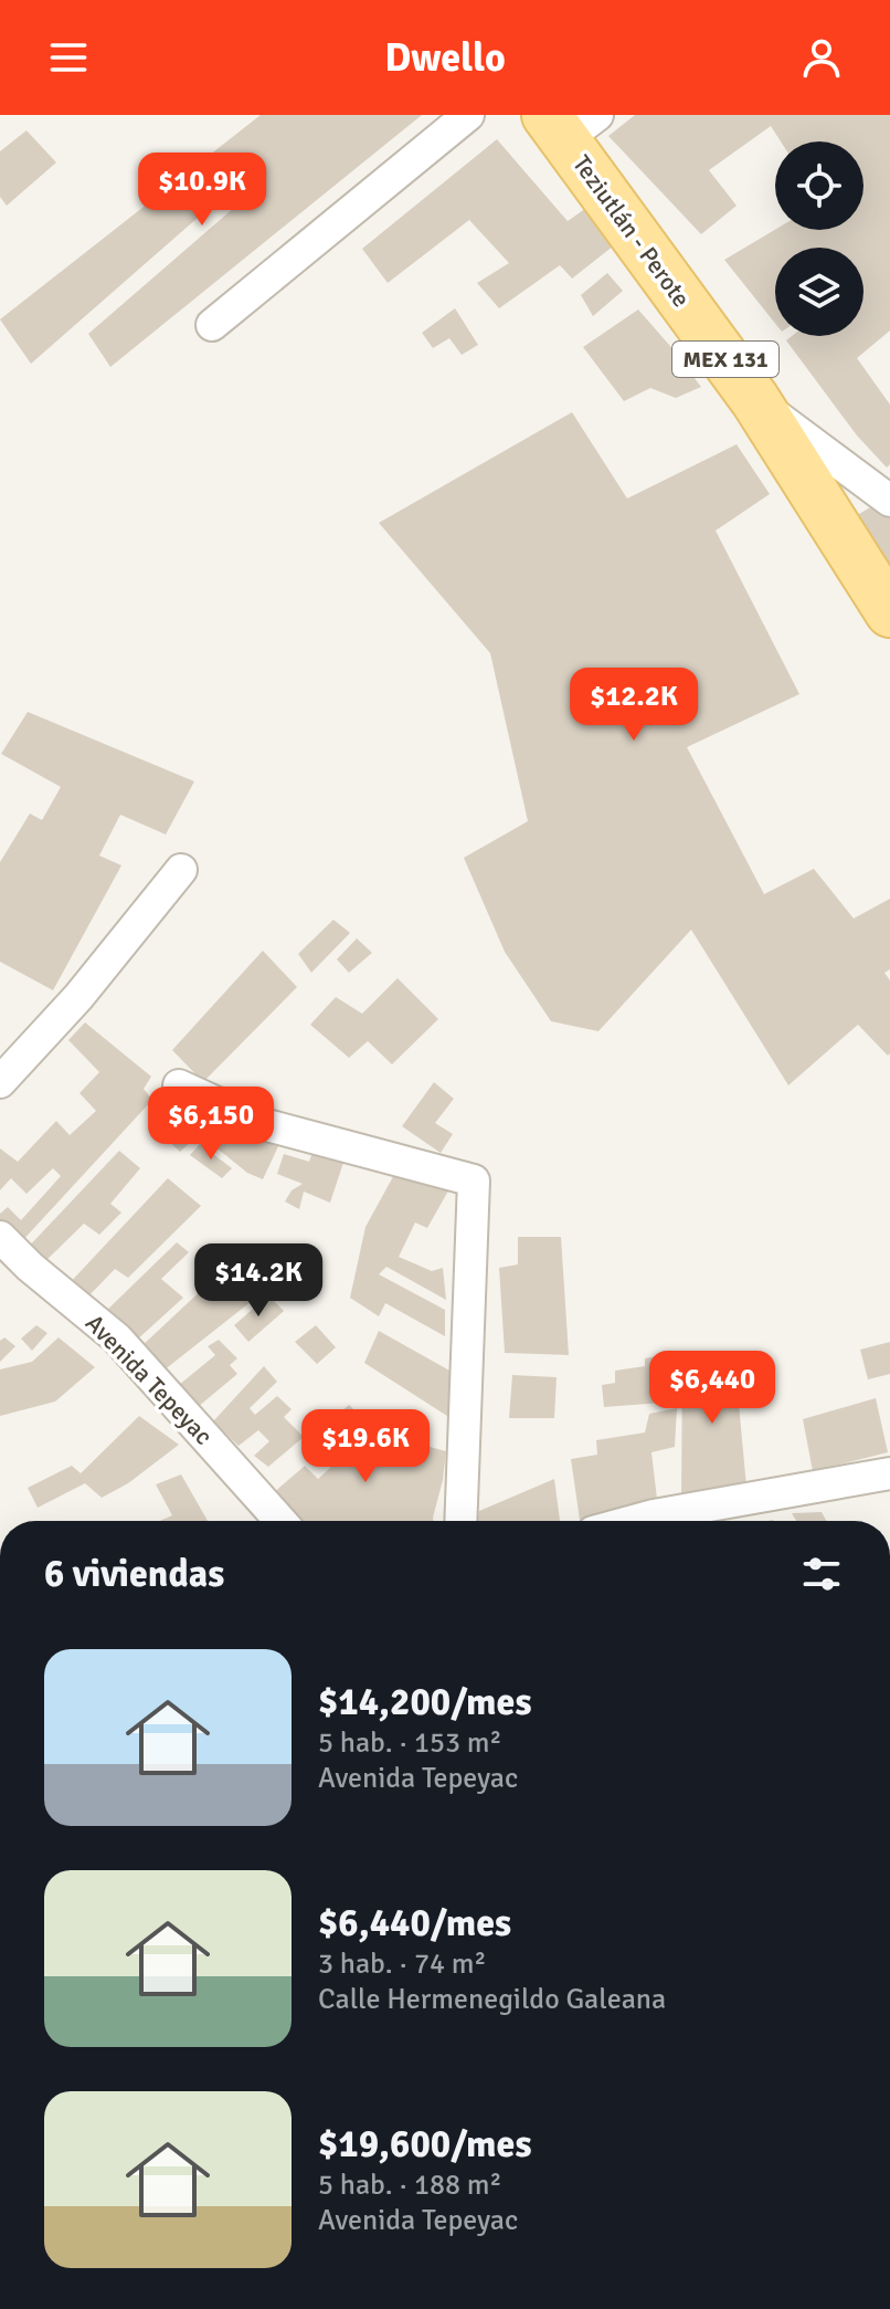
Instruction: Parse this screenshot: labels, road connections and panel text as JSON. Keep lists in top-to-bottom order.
{
  "streets": {
    "main road": ["Teziutlán - Perote", "MEX 131"],
    "street": ["Avenida Tepeyac"]
  },
  "page": {
    "header": "Dwello",
    "price": [
      "$10.9K",
      "$12.2K",
      "$6,150",
      "$14.2K",
      "$6,440",
      "$19.6K"
    ],
    "heading": "6 viviendas",
    "list": [
      {
        "name": "$14,200/mes",
        "note": "5 hab. · 153 m² · Avenida Tepeyac"
      },
      {
        "name": "$6,440/mes",
        "note": "3 hab. · 74 m² · Calle Hermenegildo Galeana"
      },
      {
        "name": "$19,600/mes",
        "note": "5 hab. · 188 m² · Avenida Tepeyac"
      }
    ]
  }
}
